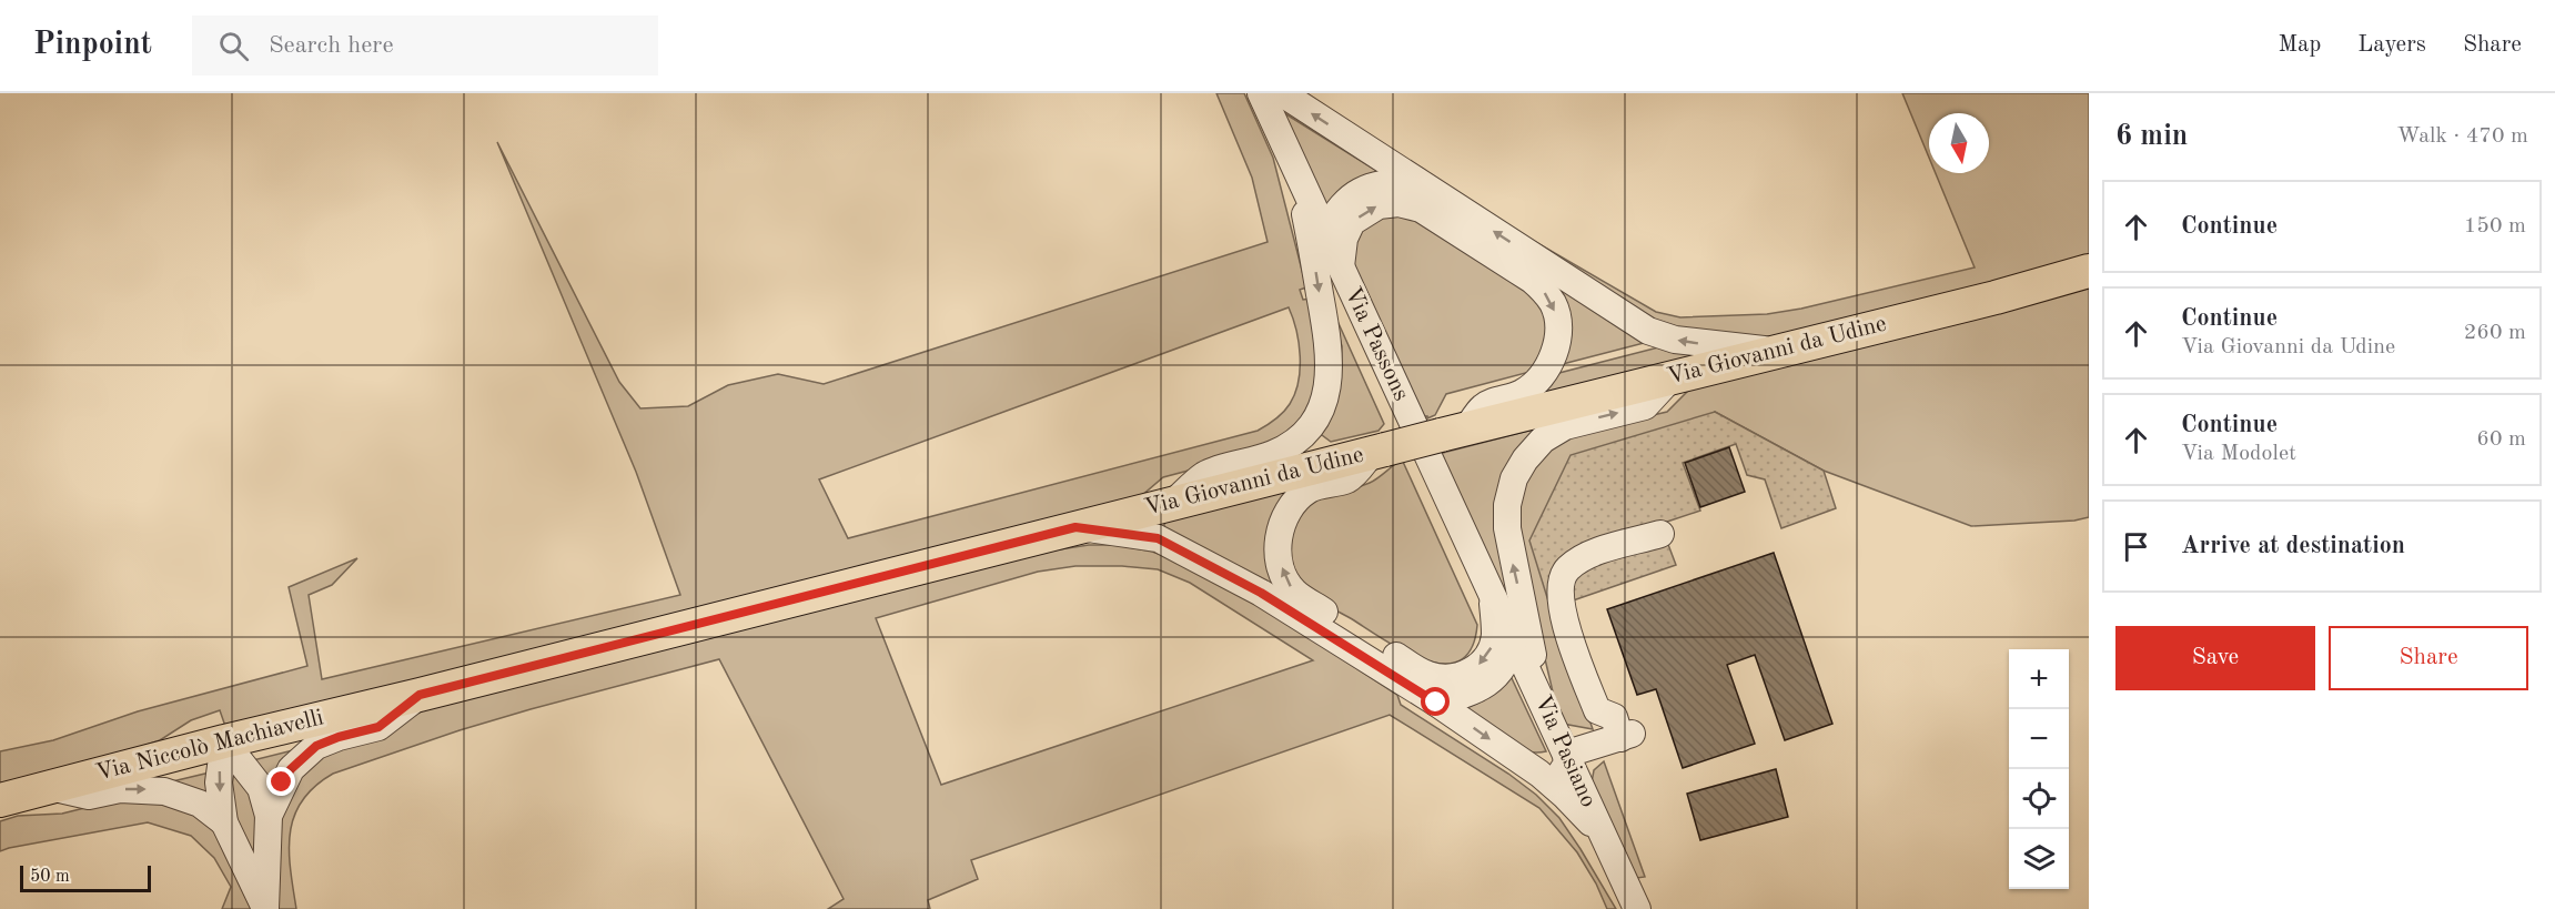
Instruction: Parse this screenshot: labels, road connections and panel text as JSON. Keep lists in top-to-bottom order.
{
  "streets": {
    "main road": ["Via Giovanni da Udine", "Via Niccolò Machiavelli"],
    "street": ["Via Passons", "Via Pasiano"]
  },
  "crossings": [
    ["Via Passons", "Via Pasiano"],
    ["Via Giovanni da Udine", "Via Niccolò Machiavelli"]
  ],
  "scale_bar": "50 m",
  "north": "bottom",
  "page": {
    "header": "Pinpoint",
    "search": "Search here",
    "nav": ["Map", "Layers", "Share"],
    "heading": ["6 min", "Walk · 470 m"],
    "list": [
      ["Continue", "150 m"],
      ["Continue", "Via Giovanni da Udine", "260 m"],
      ["Continue", "Via Modolet", "60 m"],
      "Arrive at destination"
    ],
    "buttons": ["Save", "Share"],
    "map_buttons": ["+", "−"],
    "scale": "50 m"
  }
}
